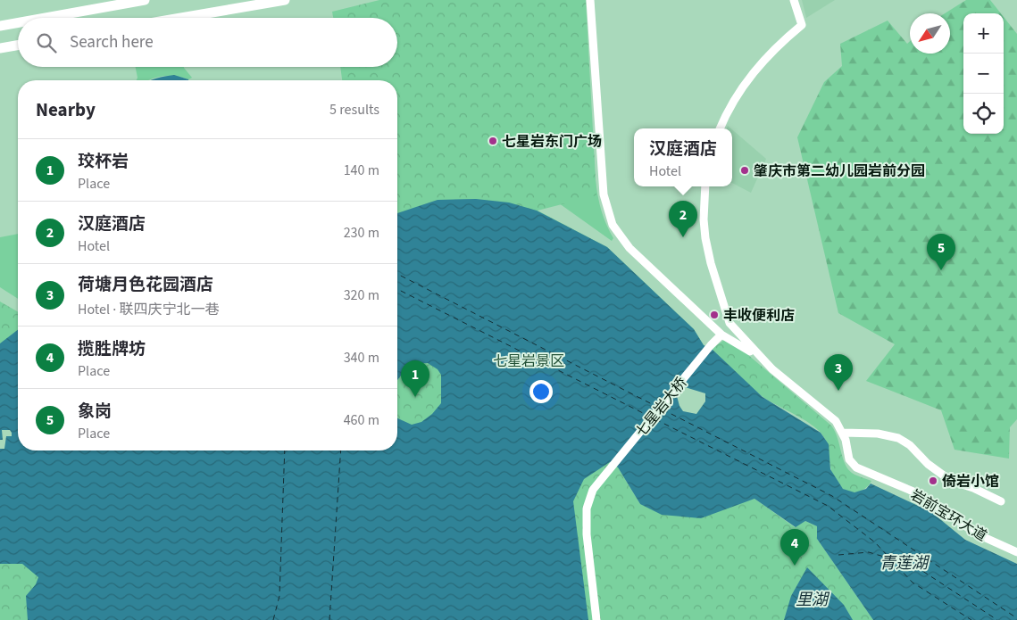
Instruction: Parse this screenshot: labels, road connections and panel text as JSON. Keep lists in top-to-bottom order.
{
  "streets": {
    "street": ["七星岩大桥", "岩前宝环大道"]
  },
  "water": ["青莲湖", "里湖"],
  "parks": ["七星岩景区"],
  "places": [
    "七星岩东门广场",
    "肇庆市第二幼儿园岩前分园",
    "丰收便利店",
    "倚岩小馆"
  ],
  "north": "bottom left",
  "page": {
    "map_buttons": ["+", "−"],
    "search": "Search here",
    "heading": ["Nearby", "5 results"],
    "popup": ["汉庭酒店", "Hotel"],
    "list": [
      {
        "mark": "1",
        "name": "珓杯岩",
        "note": "Place",
        "value": "140 m"
      },
      {
        "mark": "2",
        "name": "汉庭酒店",
        "note": "Hotel",
        "value": "230 m"
      },
      {
        "mark": "3",
        "name": "荷塘月色花园酒店",
        "note": "Hotel · 联四庆宁北一巷",
        "value": "320 m"
      },
      {
        "mark": "4",
        "name": "揽胜牌坊",
        "note": "Place",
        "value": "340 m"
      },
      {
        "mark": "5",
        "name": "象岗",
        "note": "Place",
        "value": "460 m"
      }
    ],
    "pins": [
      "2",
      "5",
      "3",
      "1",
      "4"
    ]
  }
}
